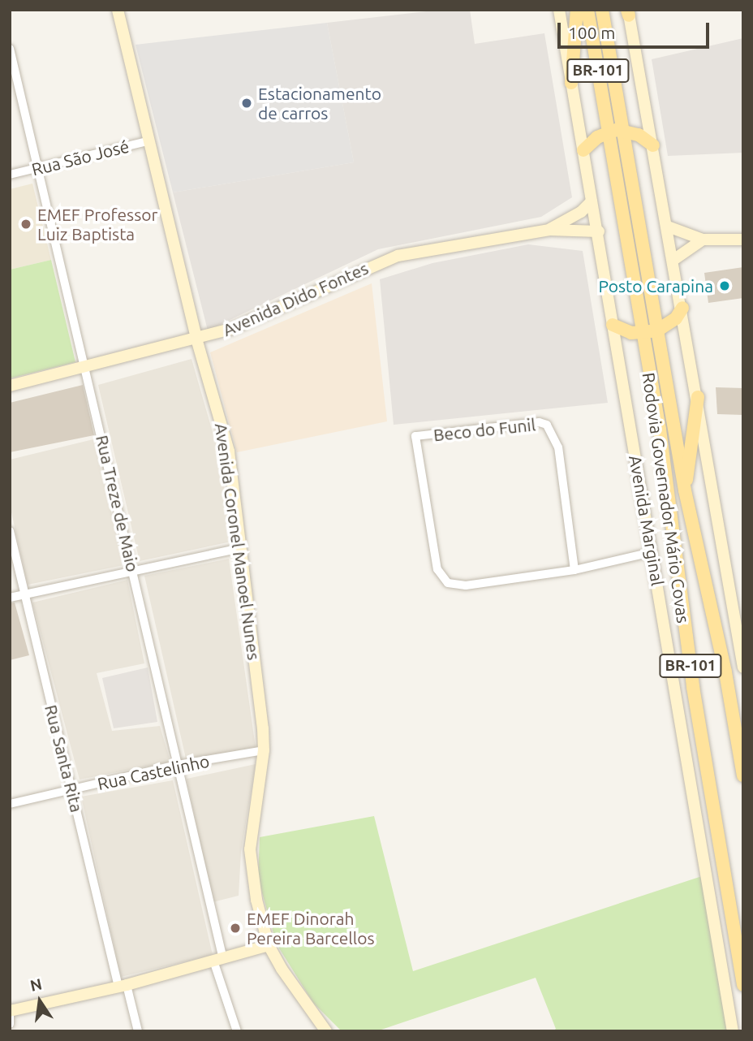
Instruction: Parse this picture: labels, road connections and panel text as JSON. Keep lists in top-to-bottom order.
{
  "streets": {
    "main road": ["BR-101", "Rodovia Governador Mário Covas"],
    "street": [
      "Rua São José",
      "Avenida Dido Fontes",
      "Beco do Funil",
      "Rua Treze de Maio",
      "Avenida Marginal",
      "Avenida Coronel Manoel Nunes",
      "Rua Santa Rita",
      "Rua Castelinho"
    ]
  },
  "crossings": [
    ["Rua São José", "Rua Treze de Maio"],
    ["Rua São José", "Avenida Coronel Manoel Nunes"],
    ["Avenida Dido Fontes", "Rua Treze de Maio"],
    ["Avenida Dido Fontes", "Avenida Marginal"],
    ["Avenida Dido Fontes", "Avenida Coronel Manoel Nunes"],
    ["Beco do Funil", "Avenida Marginal"],
    ["Rua Treze de Maio", "Rua Castelinho"],
    ["Avenida Coronel Manoel Nunes", "Rua Castelinho"],
    ["Rua Santa Rita", "Rua Castelinho"]
  ],
  "places": [
    "Estacionamento de carros",
    "EMEF Professor Luiz Baptista",
    "Posto Carapina",
    "EMEF Dinorah Pereira Barcellos"
  ],
  "scale_bar": "100 m",
  "north": "top"
}
